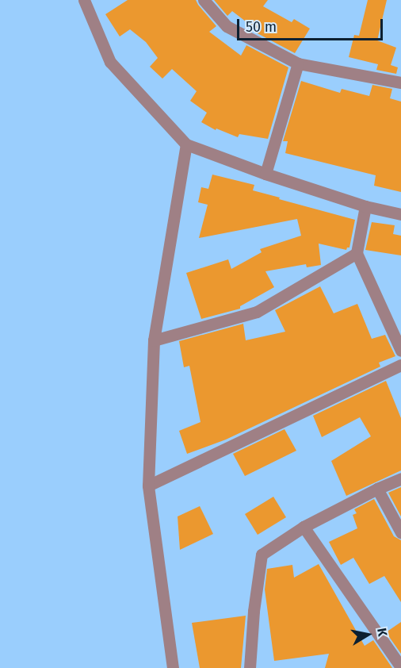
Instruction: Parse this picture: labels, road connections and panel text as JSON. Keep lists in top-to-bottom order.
{
  "scale_bar": "50 m",
  "north": "right"
}
